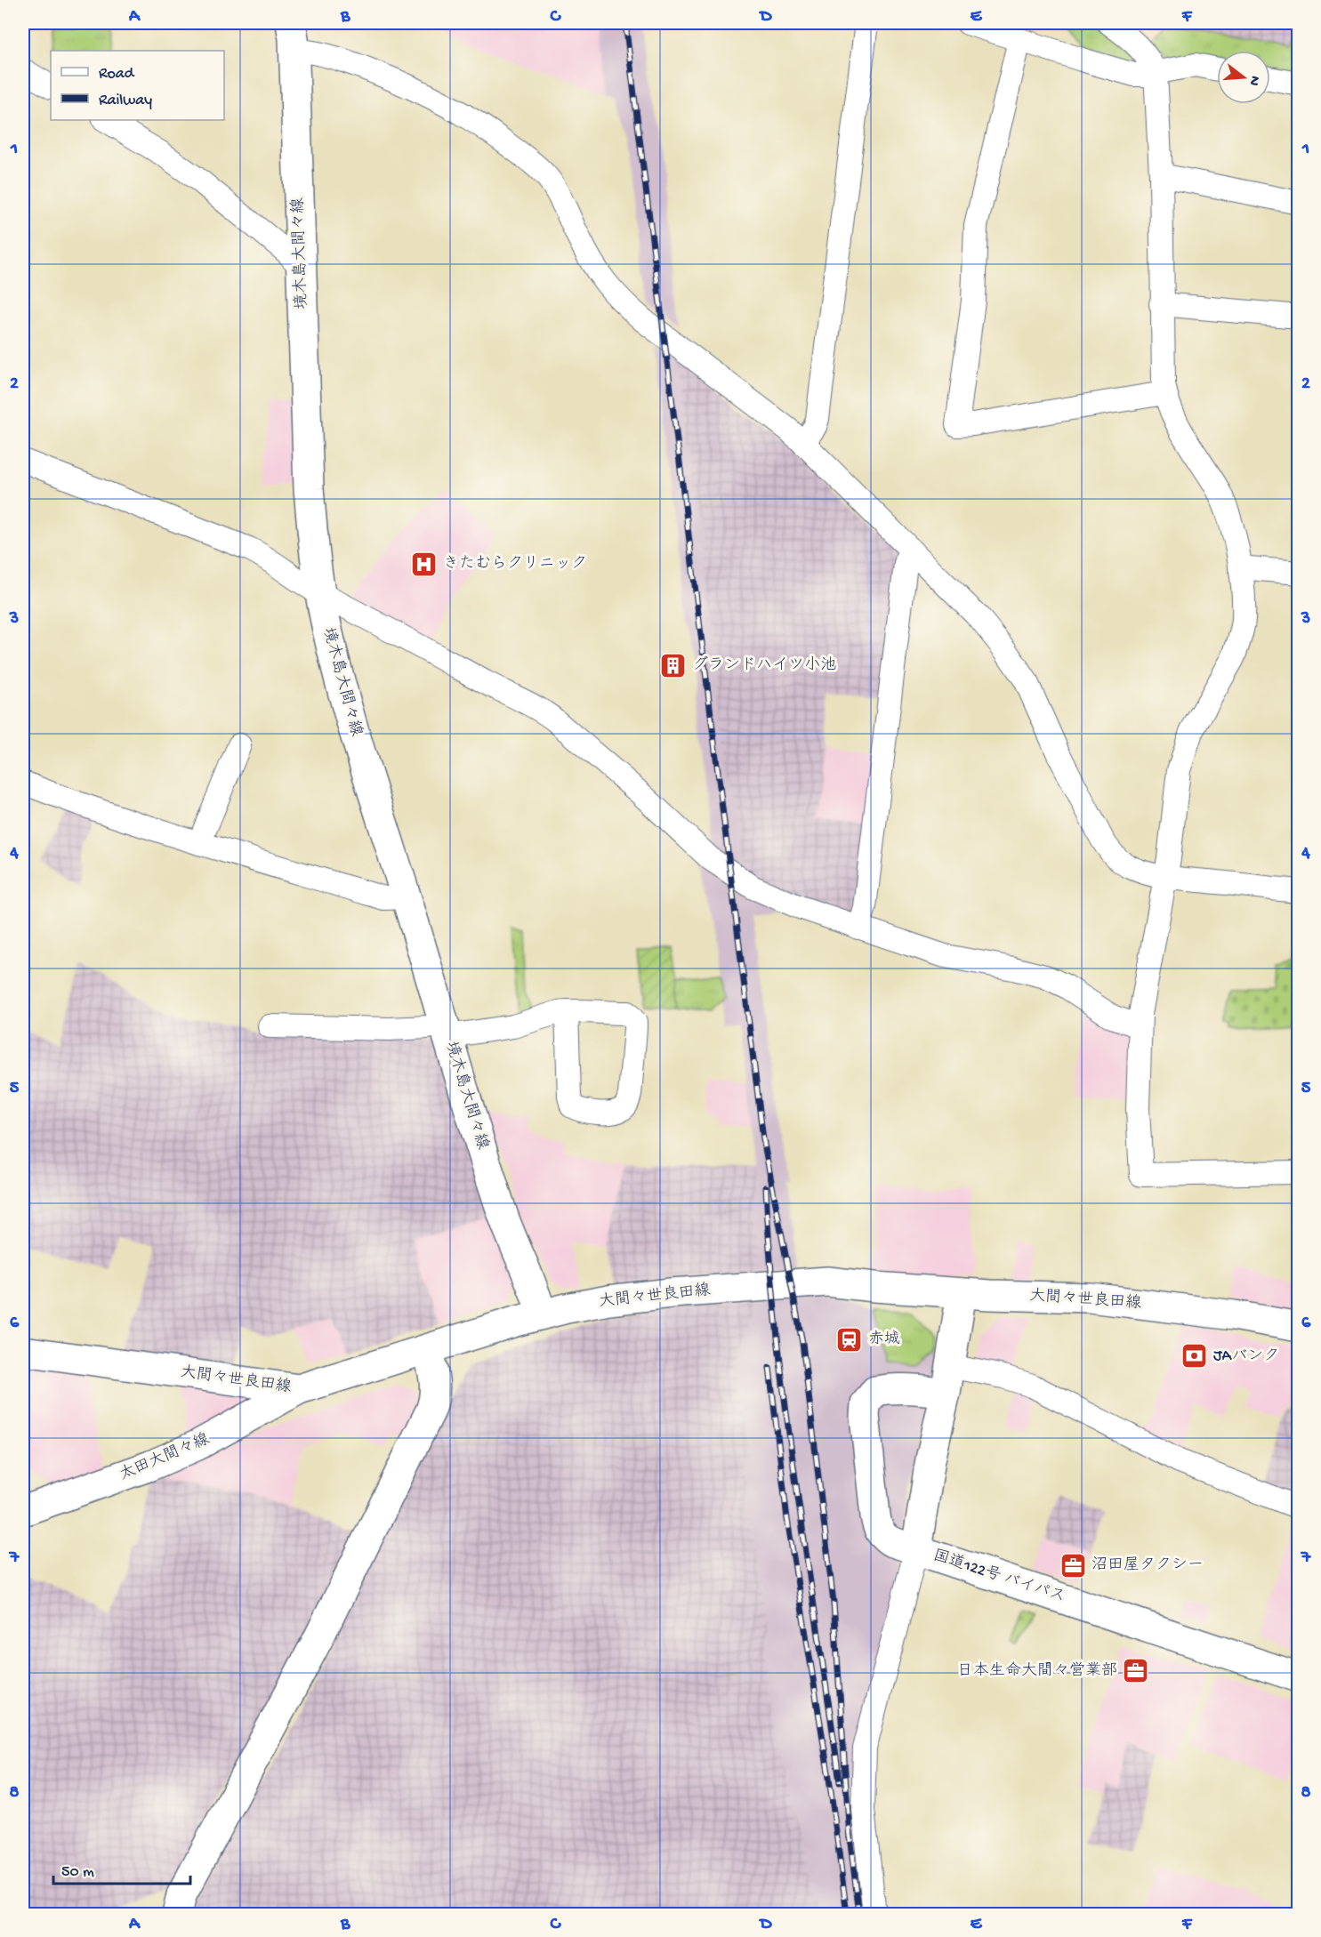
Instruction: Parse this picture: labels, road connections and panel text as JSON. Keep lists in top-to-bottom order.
{
  "streets": {
    "main road": [
      "境木島大間々線",
      "大間々世良田線",
      "太田大間々線",
      "国道122号 バイパス"
    ]
  },
  "crossings": [
    ["境木島大間々線", "大間々世良田線"],
    ["大間々世良田線", "太田大間々線"],
    ["大間々世良田線", "国道122号 バイパス"]
  ],
  "places": {
    "hospital": ["きたむらクリニック"],
    "building": ["グランドハイツ小池"],
    "station": ["赤城"],
    "bank": ["JAバンク"],
    "office": ["沼田屋タクシー", "日本生命大間々営業部"]
  },
  "legend": ["Road", "Railway"],
  "scale_bar": "50 m",
  "north": "right",
  "grid": {
    "columns": [
      "A",
      "B",
      "C",
      "D",
      "E",
      "F"
    ],
    "rows": [
      "1",
      "2",
      "3",
      "4",
      "5",
      "6",
      "7",
      "8"
    ]
  }
}
